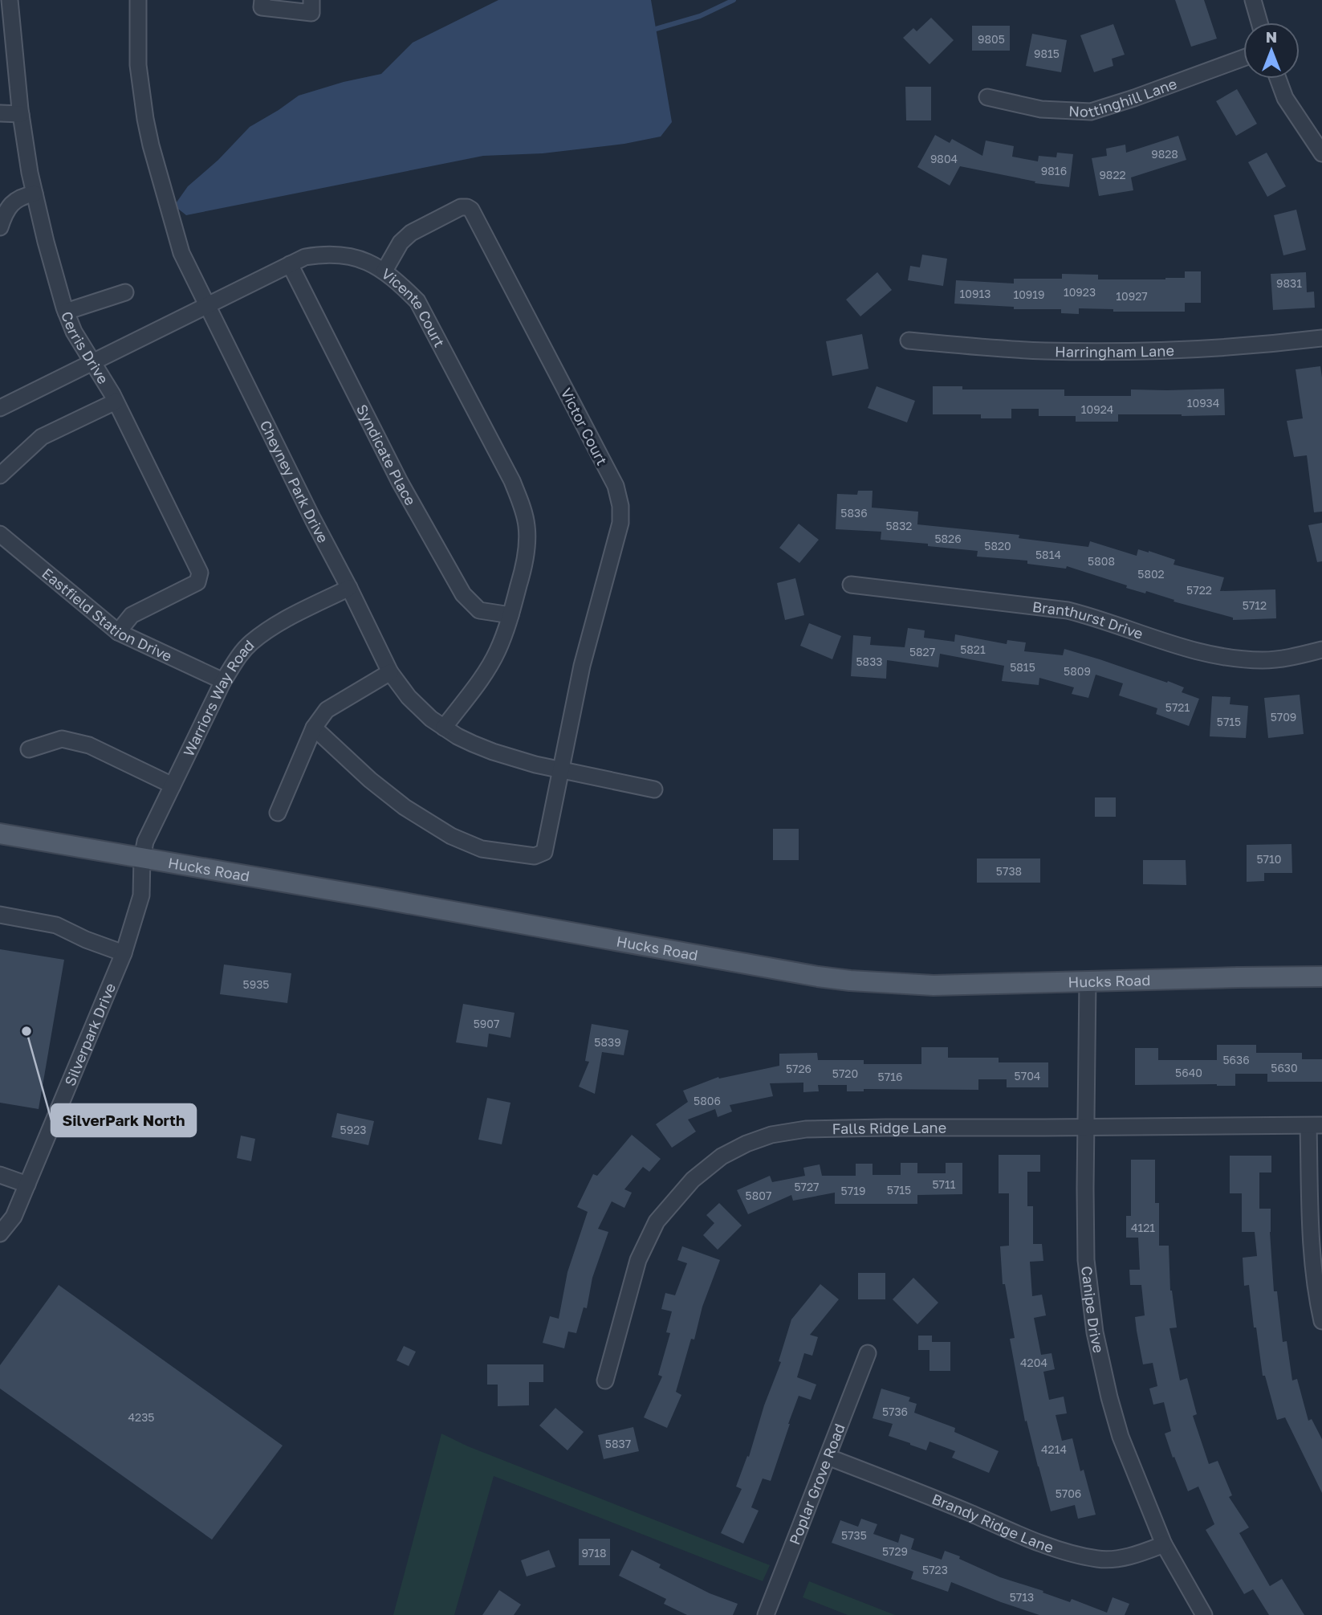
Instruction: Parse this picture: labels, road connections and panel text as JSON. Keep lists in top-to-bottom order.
{
  "streets": {
    "main road": ["Hucks Road"],
    "street": [
      "Nottinghill Lane",
      "Vicente Court",
      "Cerris Drive",
      "Harringham Lane",
      "Victor Court",
      "Syndicate Place",
      "Cheyney Park Drive",
      "Eastfield Station Drive",
      "Branthurst Drive",
      "Warriors Way Road",
      "Silverpark Drive",
      "Falls Ridge Lane",
      "Canipe Drive",
      "Poplar Grove Road",
      "Brandy Ridge Lane"
    ]
  },
  "crossings": [
    ["Vicente Court", "Cerris Drive"],
    ["Vicente Court", "Victor Court"],
    ["Vicente Court", "Syndicate Place"],
    ["Vicente Court", "Cheyney Park Drive"],
    ["Cerris Drive", "Eastfield Station Drive"],
    ["Victor Court", "Cheyney Park Drive"],
    ["Cheyney Park Drive", "Warriors Way Road"],
    ["Eastfield Station Drive", "Warriors Way Road"],
    ["Warriors Way Road", "Hucks Road"],
    ["Warriors Way Road", "Silverpark Drive"],
    ["Hucks Road", "Silverpark Drive"],
    ["Hucks Road", "Canipe Drive"],
    ["Falls Ridge Lane", "Canipe Drive"],
    ["Canipe Drive", "Brandy Ridge Lane"],
    ["Poplar Grove Road", "Brandy Ridge Lane"]
  ],
  "places": ["SilverPark North"],
  "house_numbers": [
    "9805",
    "9815",
    "9828",
    "9804",
    "9816",
    "9822",
    "9831",
    "10923",
    "10913",
    "10919",
    "10927",
    "10934",
    "10924",
    "5836",
    "5832",
    "5826",
    "5820",
    "5814",
    "5808",
    "5802",
    "5722",
    "5712",
    "5821",
    "5827",
    "5833",
    "5815",
    "5809",
    "5721",
    "5709",
    "5715",
    "5710",
    "5738",
    "5935",
    "5907",
    "5839",
    "5636",
    "5630",
    "5726",
    "5640",
    "5720",
    "5704",
    "5716",
    "5806",
    "5923",
    "5711",
    "5727",
    "5715",
    "5719",
    "5807",
    "4121",
    "4204",
    "5736",
    "4235",
    "5837",
    "4214",
    "5706",
    "5735",
    "5729",
    "9718",
    "5723",
    "5713"
  ],
  "north": "top"
}
